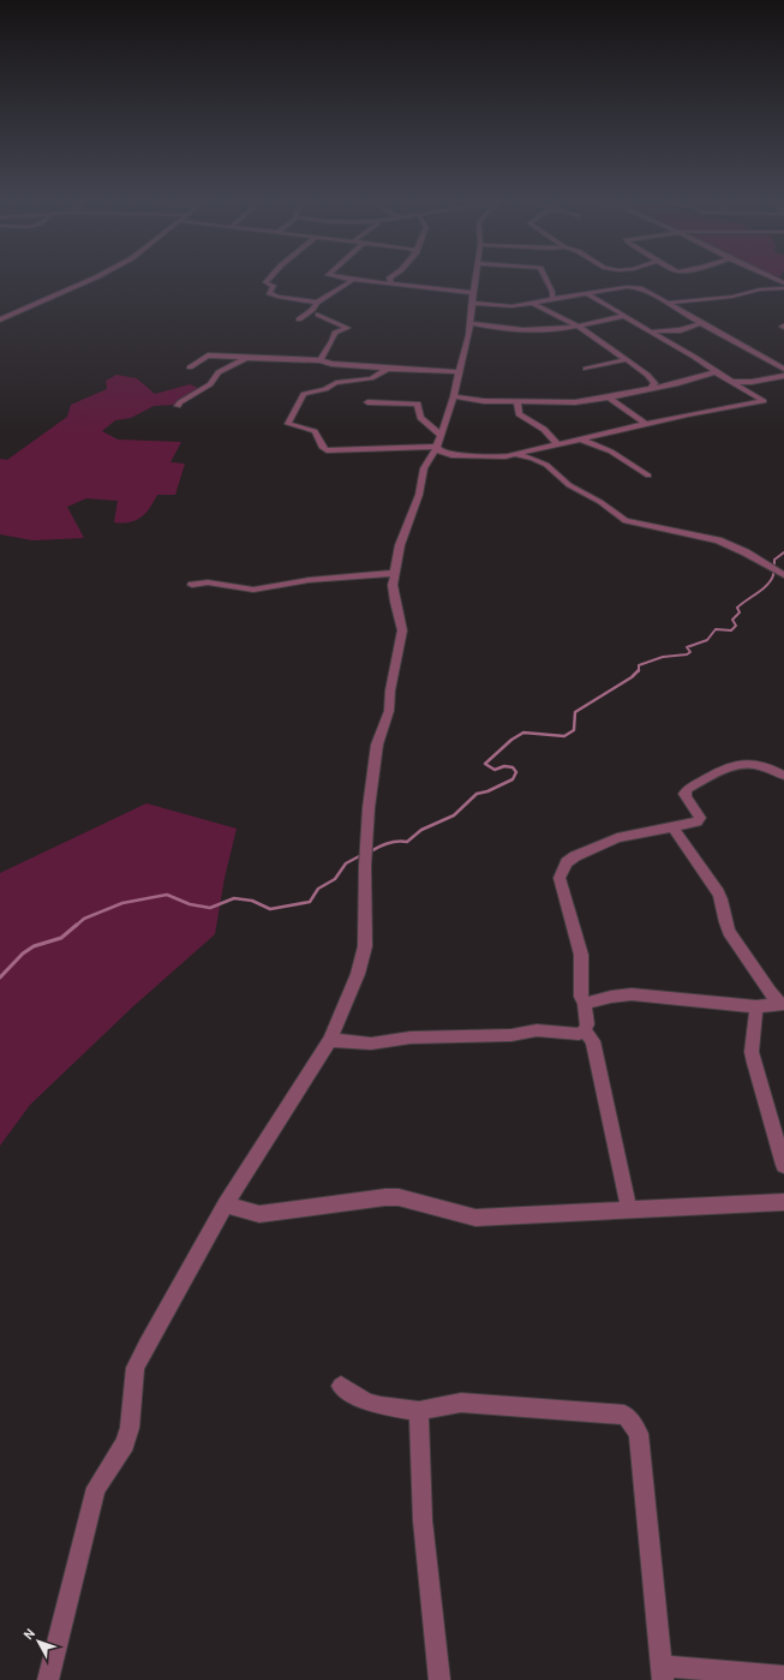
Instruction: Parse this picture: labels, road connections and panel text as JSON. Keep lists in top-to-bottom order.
{
  "north": "top left"
}
